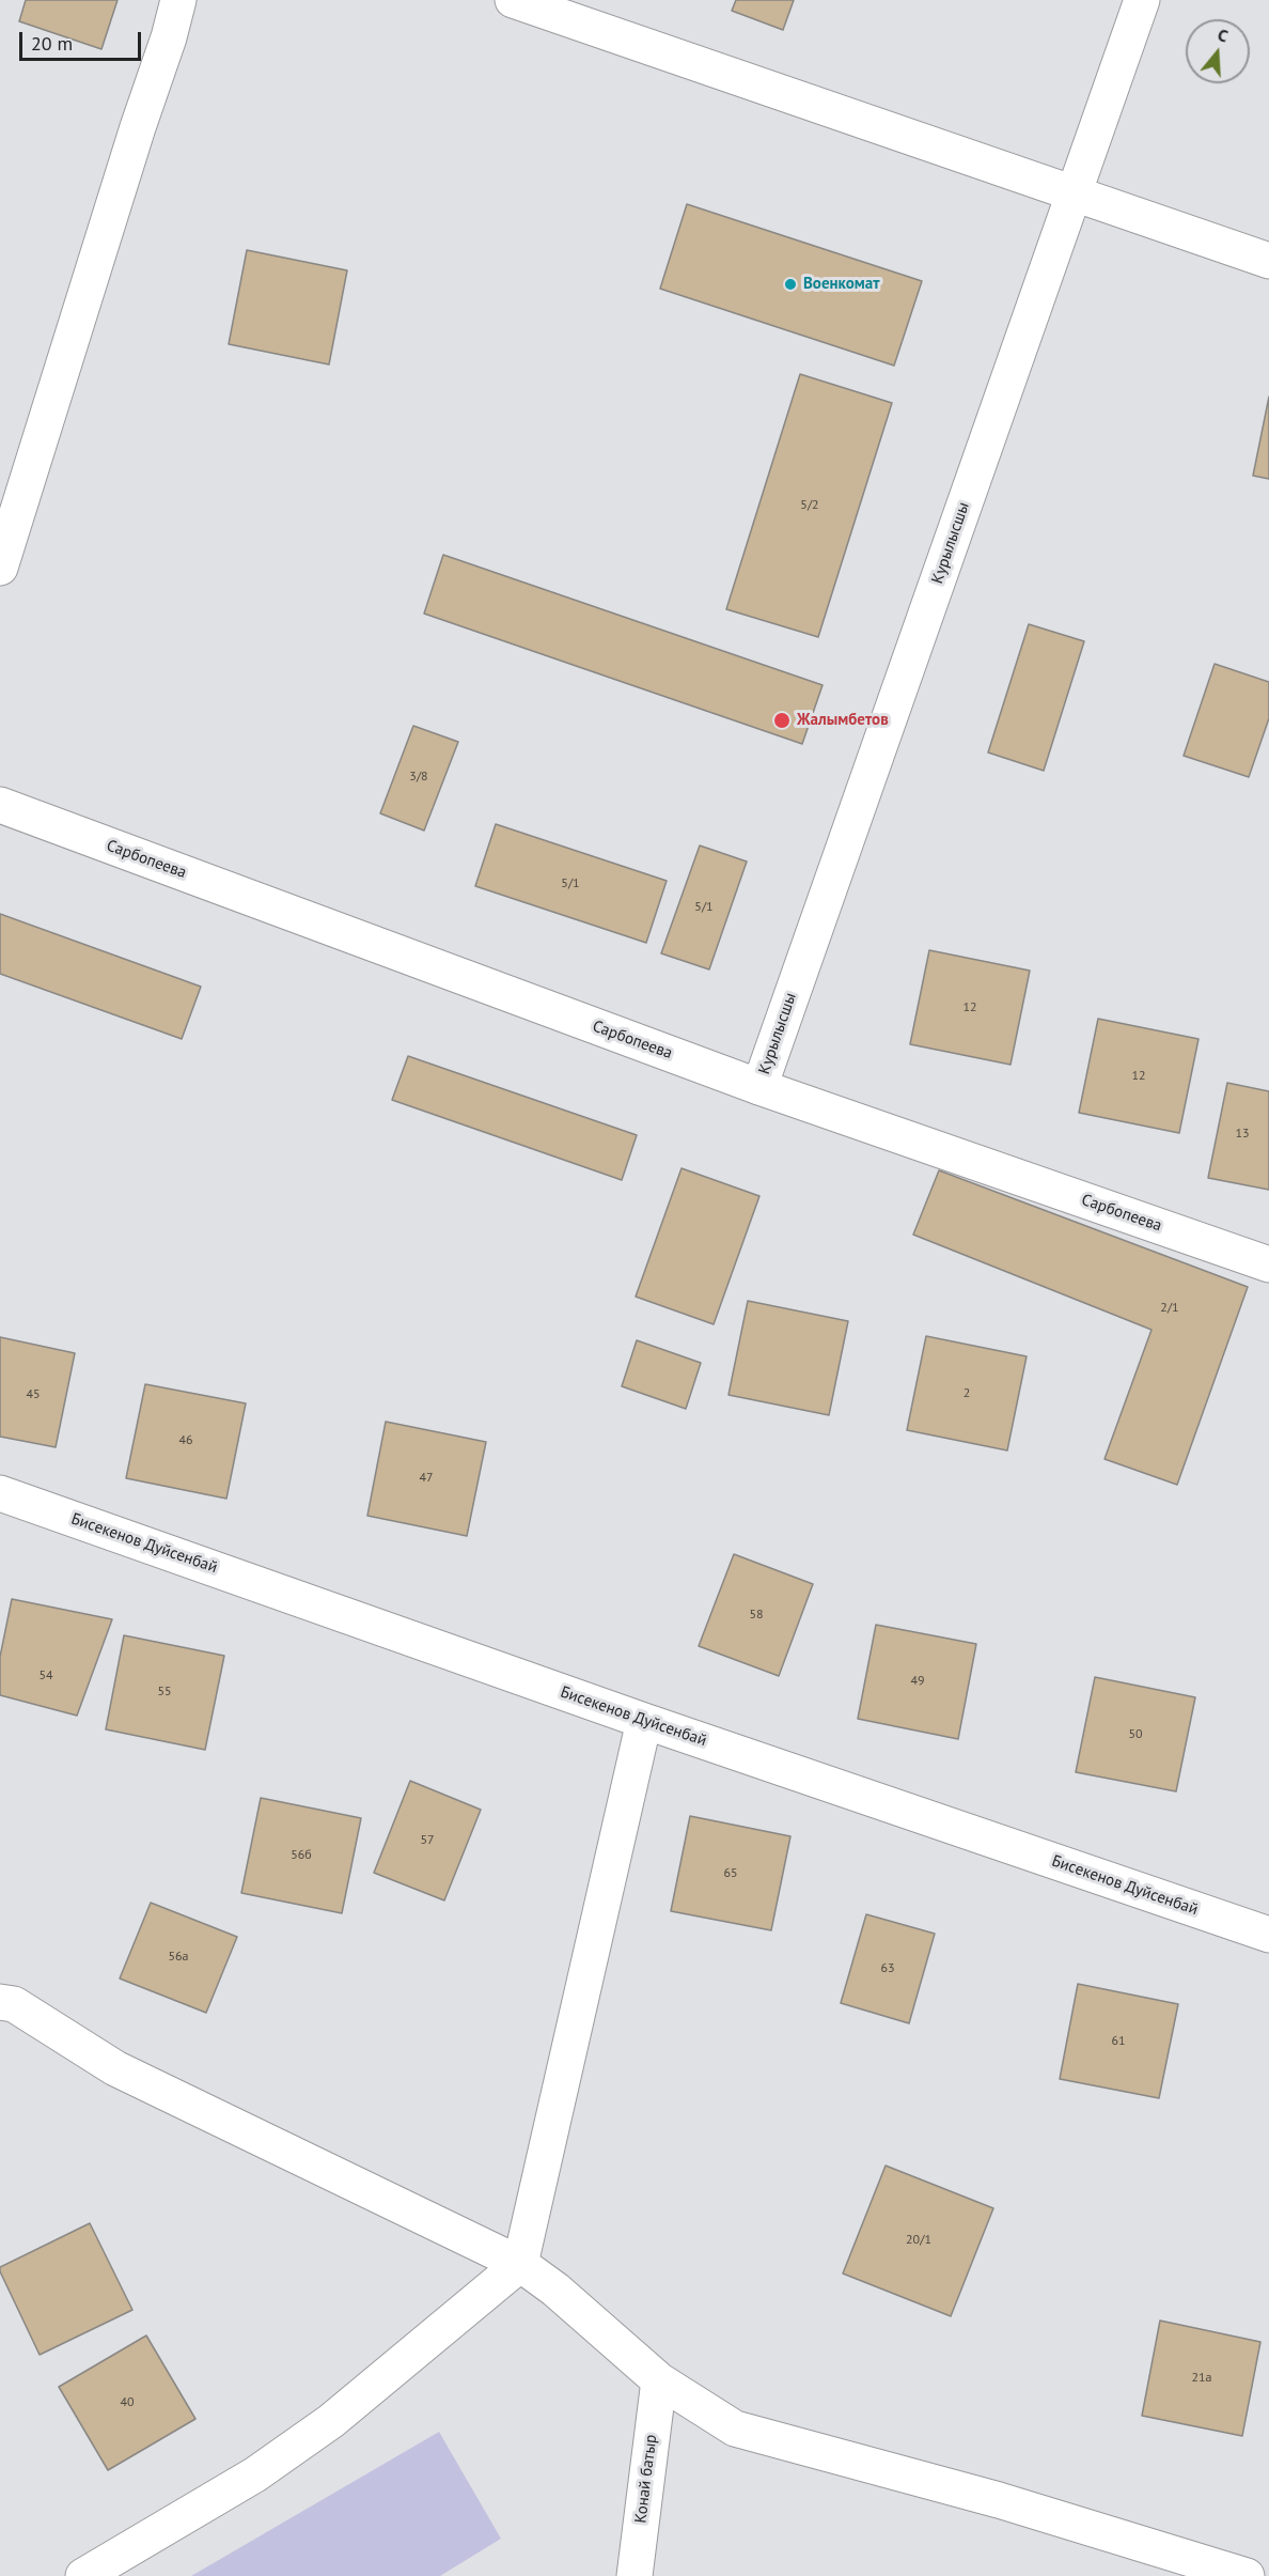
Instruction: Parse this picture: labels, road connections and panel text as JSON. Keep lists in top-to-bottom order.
{
  "streets": {
    "street": [
      "Курылысшы",
      "Сарбопеева",
      "Бисекенов Дуйсенбай",
      "Конай батыр"
    ]
  },
  "crossings": [
    ["Курылысшы", "Сарбопеева"]
  ],
  "places": ["Военкомат", "Жалымбетов"],
  "house_numbers": [
    "5/2",
    "3/8",
    "5/1",
    "5/1",
    "12",
    "12",
    "13",
    "2/1",
    "2",
    "45",
    "46",
    "47",
    "58",
    "54",
    "49",
    "55",
    "50",
    "57",
    "56б",
    "65",
    "56а",
    "63",
    "61",
    "20/1",
    "21а",
    "40"
  ],
  "scale_bar": "20 m",
  "north": "top"
}
